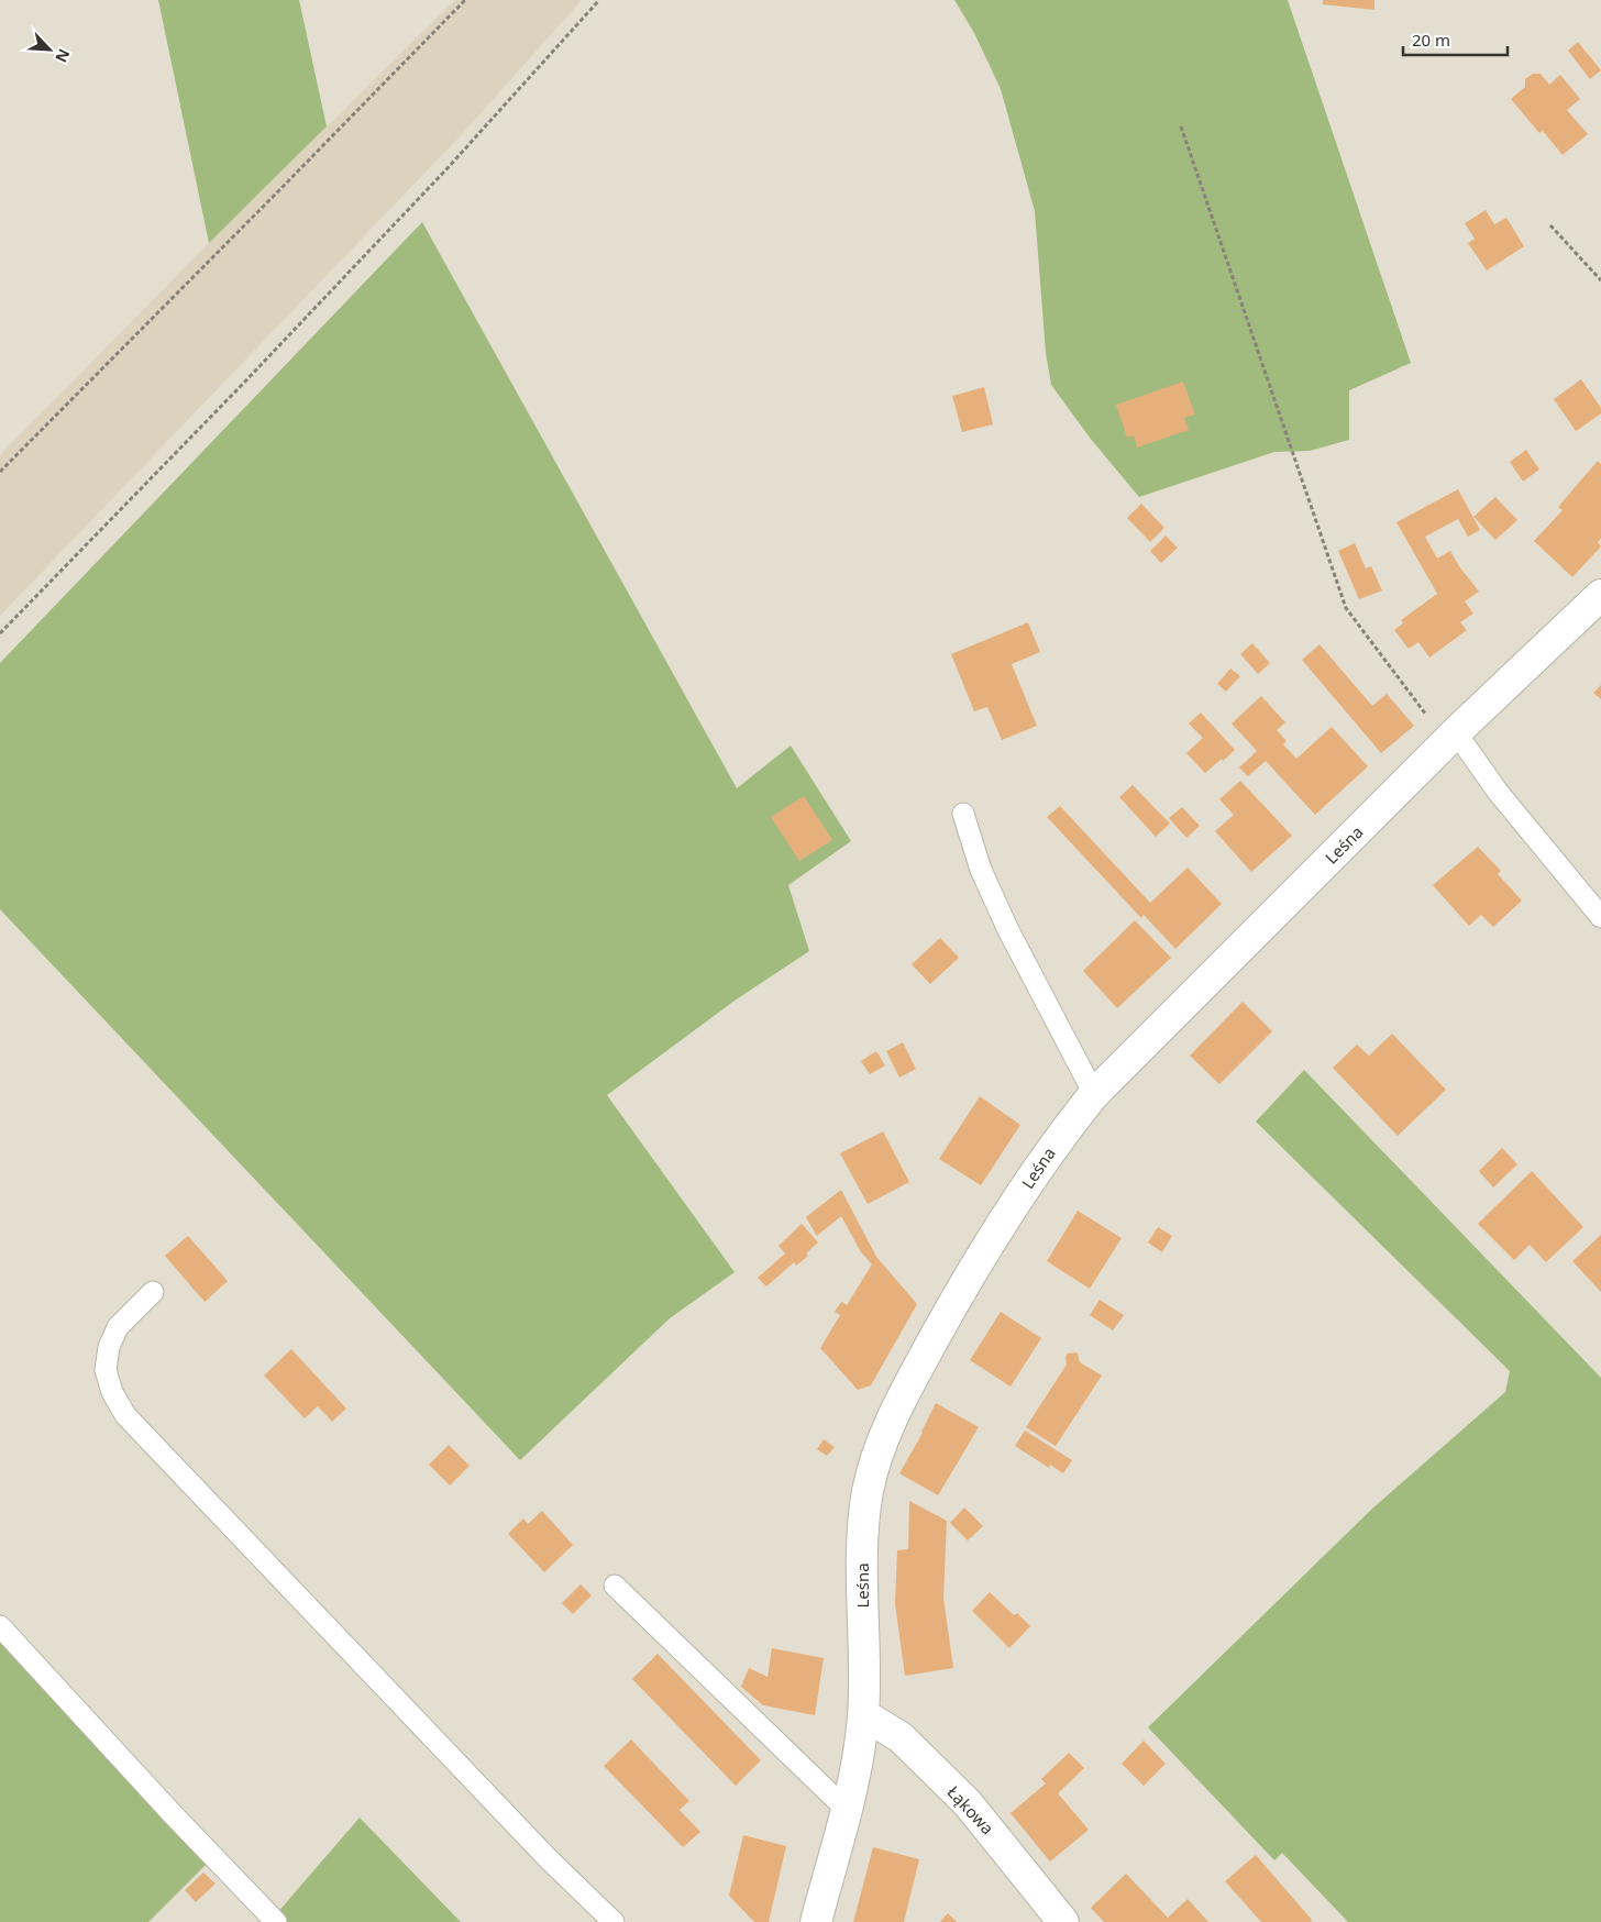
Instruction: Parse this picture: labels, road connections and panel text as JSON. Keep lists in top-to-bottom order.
{
  "streets": {
    "street": ["Leśna", "Łąkowa"]
  },
  "crossings": [
    ["Leśna", "Łąkowa"]
  ],
  "scale_bar": "20 m",
  "north": "bottom right"
}
